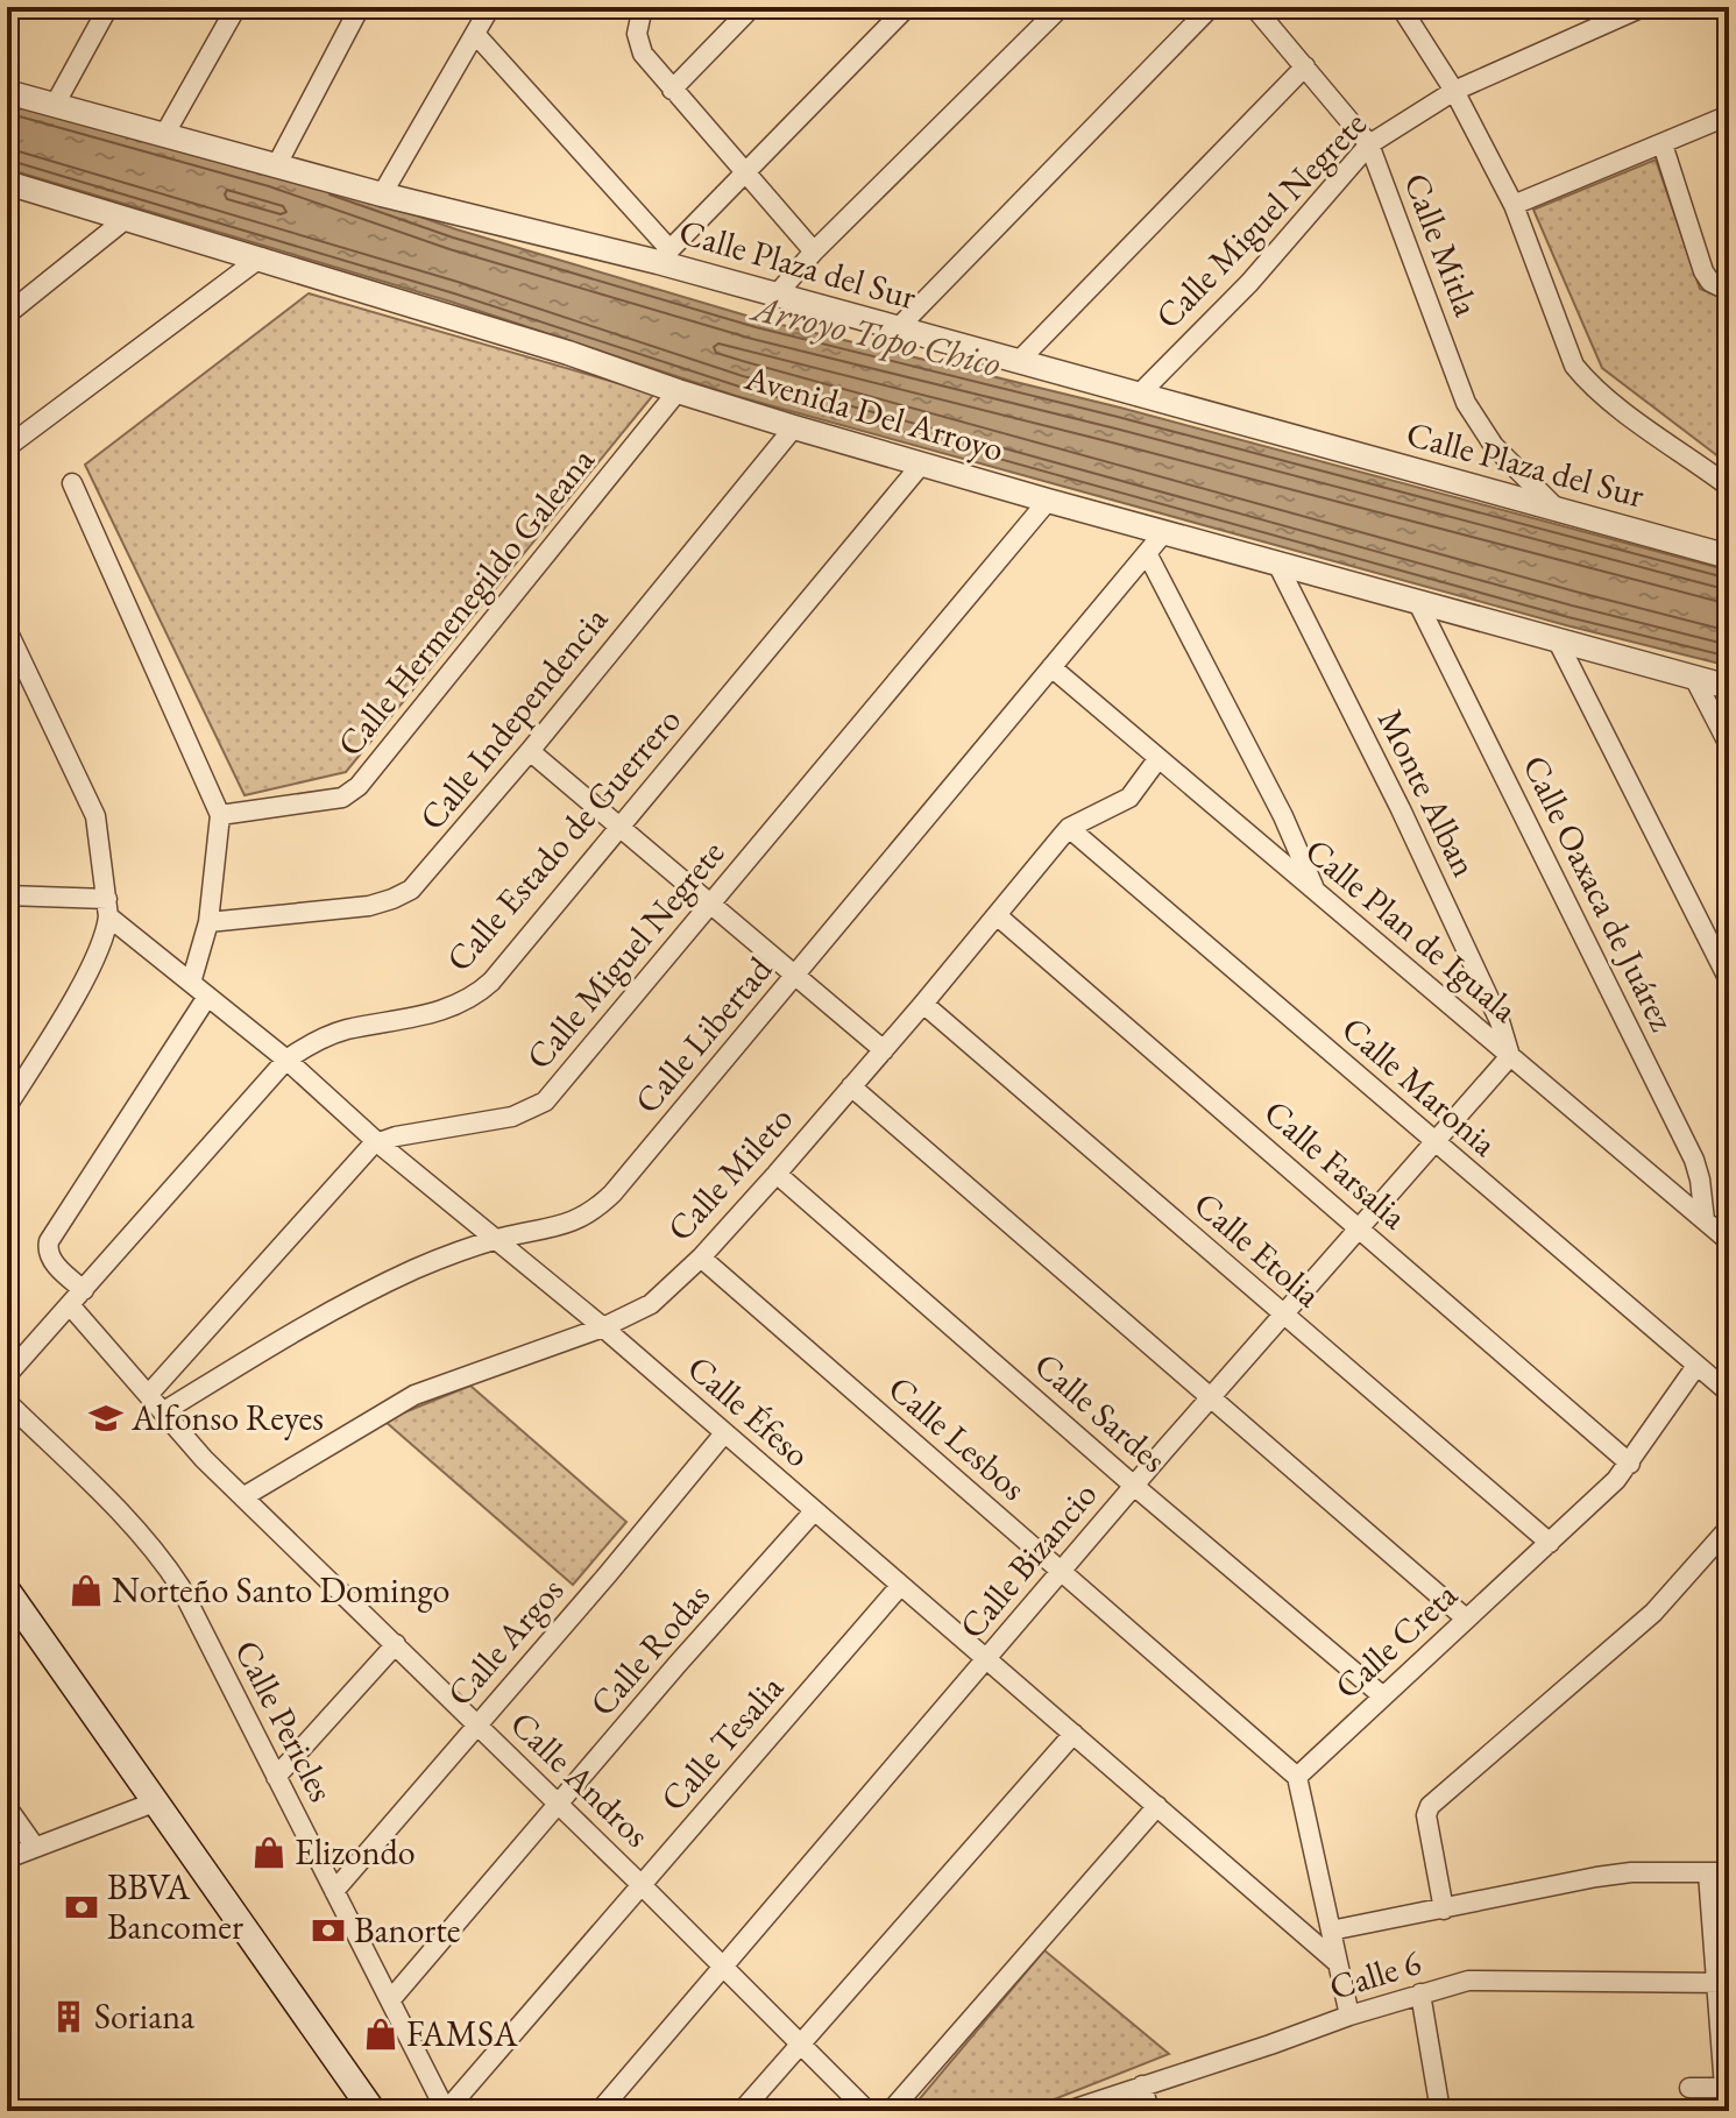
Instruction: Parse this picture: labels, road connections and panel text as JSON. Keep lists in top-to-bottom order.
{
  "streets": {
    "street": [
      "Calle Miguel Negrete",
      "Calle Mitla",
      "Calle Plaza del Sur",
      "Avenida Del Arroyo",
      "Calle Hermenegildo Galeana",
      "Calle Independencia",
      "Monte Alban",
      "Calle Estado de Guerrero",
      "Calle Oaxaca de Juárez",
      "Calle Plan de Iguala",
      "Calle Libertad",
      "Calle Maronia",
      "Calle Farsalia",
      "Calle Mileto",
      "Calle Etolia",
      "Calle Éfeso",
      "Calle Sardes",
      "Calle Lesbos",
      "Calle Bizancio",
      "Calle Creta",
      "Calle Argos",
      "Calle Rodas",
      "Calle Pericles",
      "Calle Tesalia",
      "Calle Andros",
      "Calle 6"
    ]
  },
  "crossings": [
    ["Calle Miguel Negrete", "Calle Mitla"],
    ["Calle Miguel Negrete", "Calle Plaza del Sur"],
    ["Calle Miguel Negrete", "Avenida Del Arroyo"],
    ["Calle Miguel Negrete", "Calle Éfeso"],
    ["Calle Mitla", "Calle Plaza del Sur"],
    ["Avenida Del Arroyo", "Calle Hermenegildo Galeana"],
    ["Avenida Del Arroyo", "Calle Independencia"],
    ["Avenida Del Arroyo", "Monte Alban"],
    ["Avenida Del Arroyo", "Calle Estado de Guerrero"],
    ["Avenida Del Arroyo", "Calle Oaxaca de Juárez"],
    ["Avenida Del Arroyo", "Calle Libertad"],
    ["Monte Alban", "Calle Plan de Iguala"],
    ["Monte Alban", "Calle Bizancio"],
    ["Calle Estado de Guerrero", "Calle Éfeso"],
    ["Calle Estado de Guerrero", "Calle Andros"],
    ["Calle Oaxaca de Juárez", "Calle Plan de Iguala"],
    ["Calle Plan de Iguala", "Calle Libertad"],
    ["Calle Plan de Iguala", "Calle Mileto"],
    ["Calle Plan de Iguala", "Calle Bizancio"],
    ["Calle Libertad", "Calle Éfeso"],
    ["Calle Libertad", "Calle Andros"],
    ["Calle Maronia", "Calle Mileto"],
    ["Calle Maronia", "Calle Bizancio"],
    ["Calle Maronia", "Calle Creta"],
    ["Calle Farsalia", "Calle Mileto"],
    ["Calle Farsalia", "Calle Bizancio"],
    ["Calle Farsalia", "Calle Creta"],
    ["Calle Mileto", "Calle Etolia"],
    ["Calle Mileto", "Calle Éfeso"],
    ["Calle Mileto", "Calle Sardes"],
    ["Calle Mileto", "Calle Lesbos"],
    ["Calle Mileto", "Calle Andros"],
    ["Calle Etolia", "Calle Bizancio"],
    ["Calle Etolia", "Calle Creta"],
    ["Calle Éfeso", "Calle Bizancio"],
    ["Calle Éfeso", "Calle Argos"],
    ["Calle Éfeso", "Calle Rodas"],
    ["Calle Éfeso", "Calle Tesalia"],
    ["Calle Éfeso", "Calle Andros"],
    ["Calle Sardes", "Calle Bizancio"],
    ["Calle Sardes", "Calle Creta"],
    ["Calle Lesbos", "Calle Bizancio"],
    ["Calle Lesbos", "Calle Creta"],
    ["Calle Bizancio", "Calle Andros"],
    ["Calle Argos", "Calle Pericles"],
    ["Calle Argos", "Calle Andros"],
    ["Calle Rodas", "Calle Pericles"],
    ["Calle Rodas", "Calle Andros"],
    ["Calle Pericles", "Calle Tesalia"],
    ["Calle Tesalia", "Calle Andros"]
  ],
  "water": ["Arroyo Topo Chico"],
  "places": {
    "school or university": ["Alfonso Reyes"],
    "shop": ["Norteño Santo Domingo", "Elizondo", "FAMSA"],
    "bank": ["BBVA Bancomer", "Banorte"],
    "building": ["Soriana"]
  }
}
